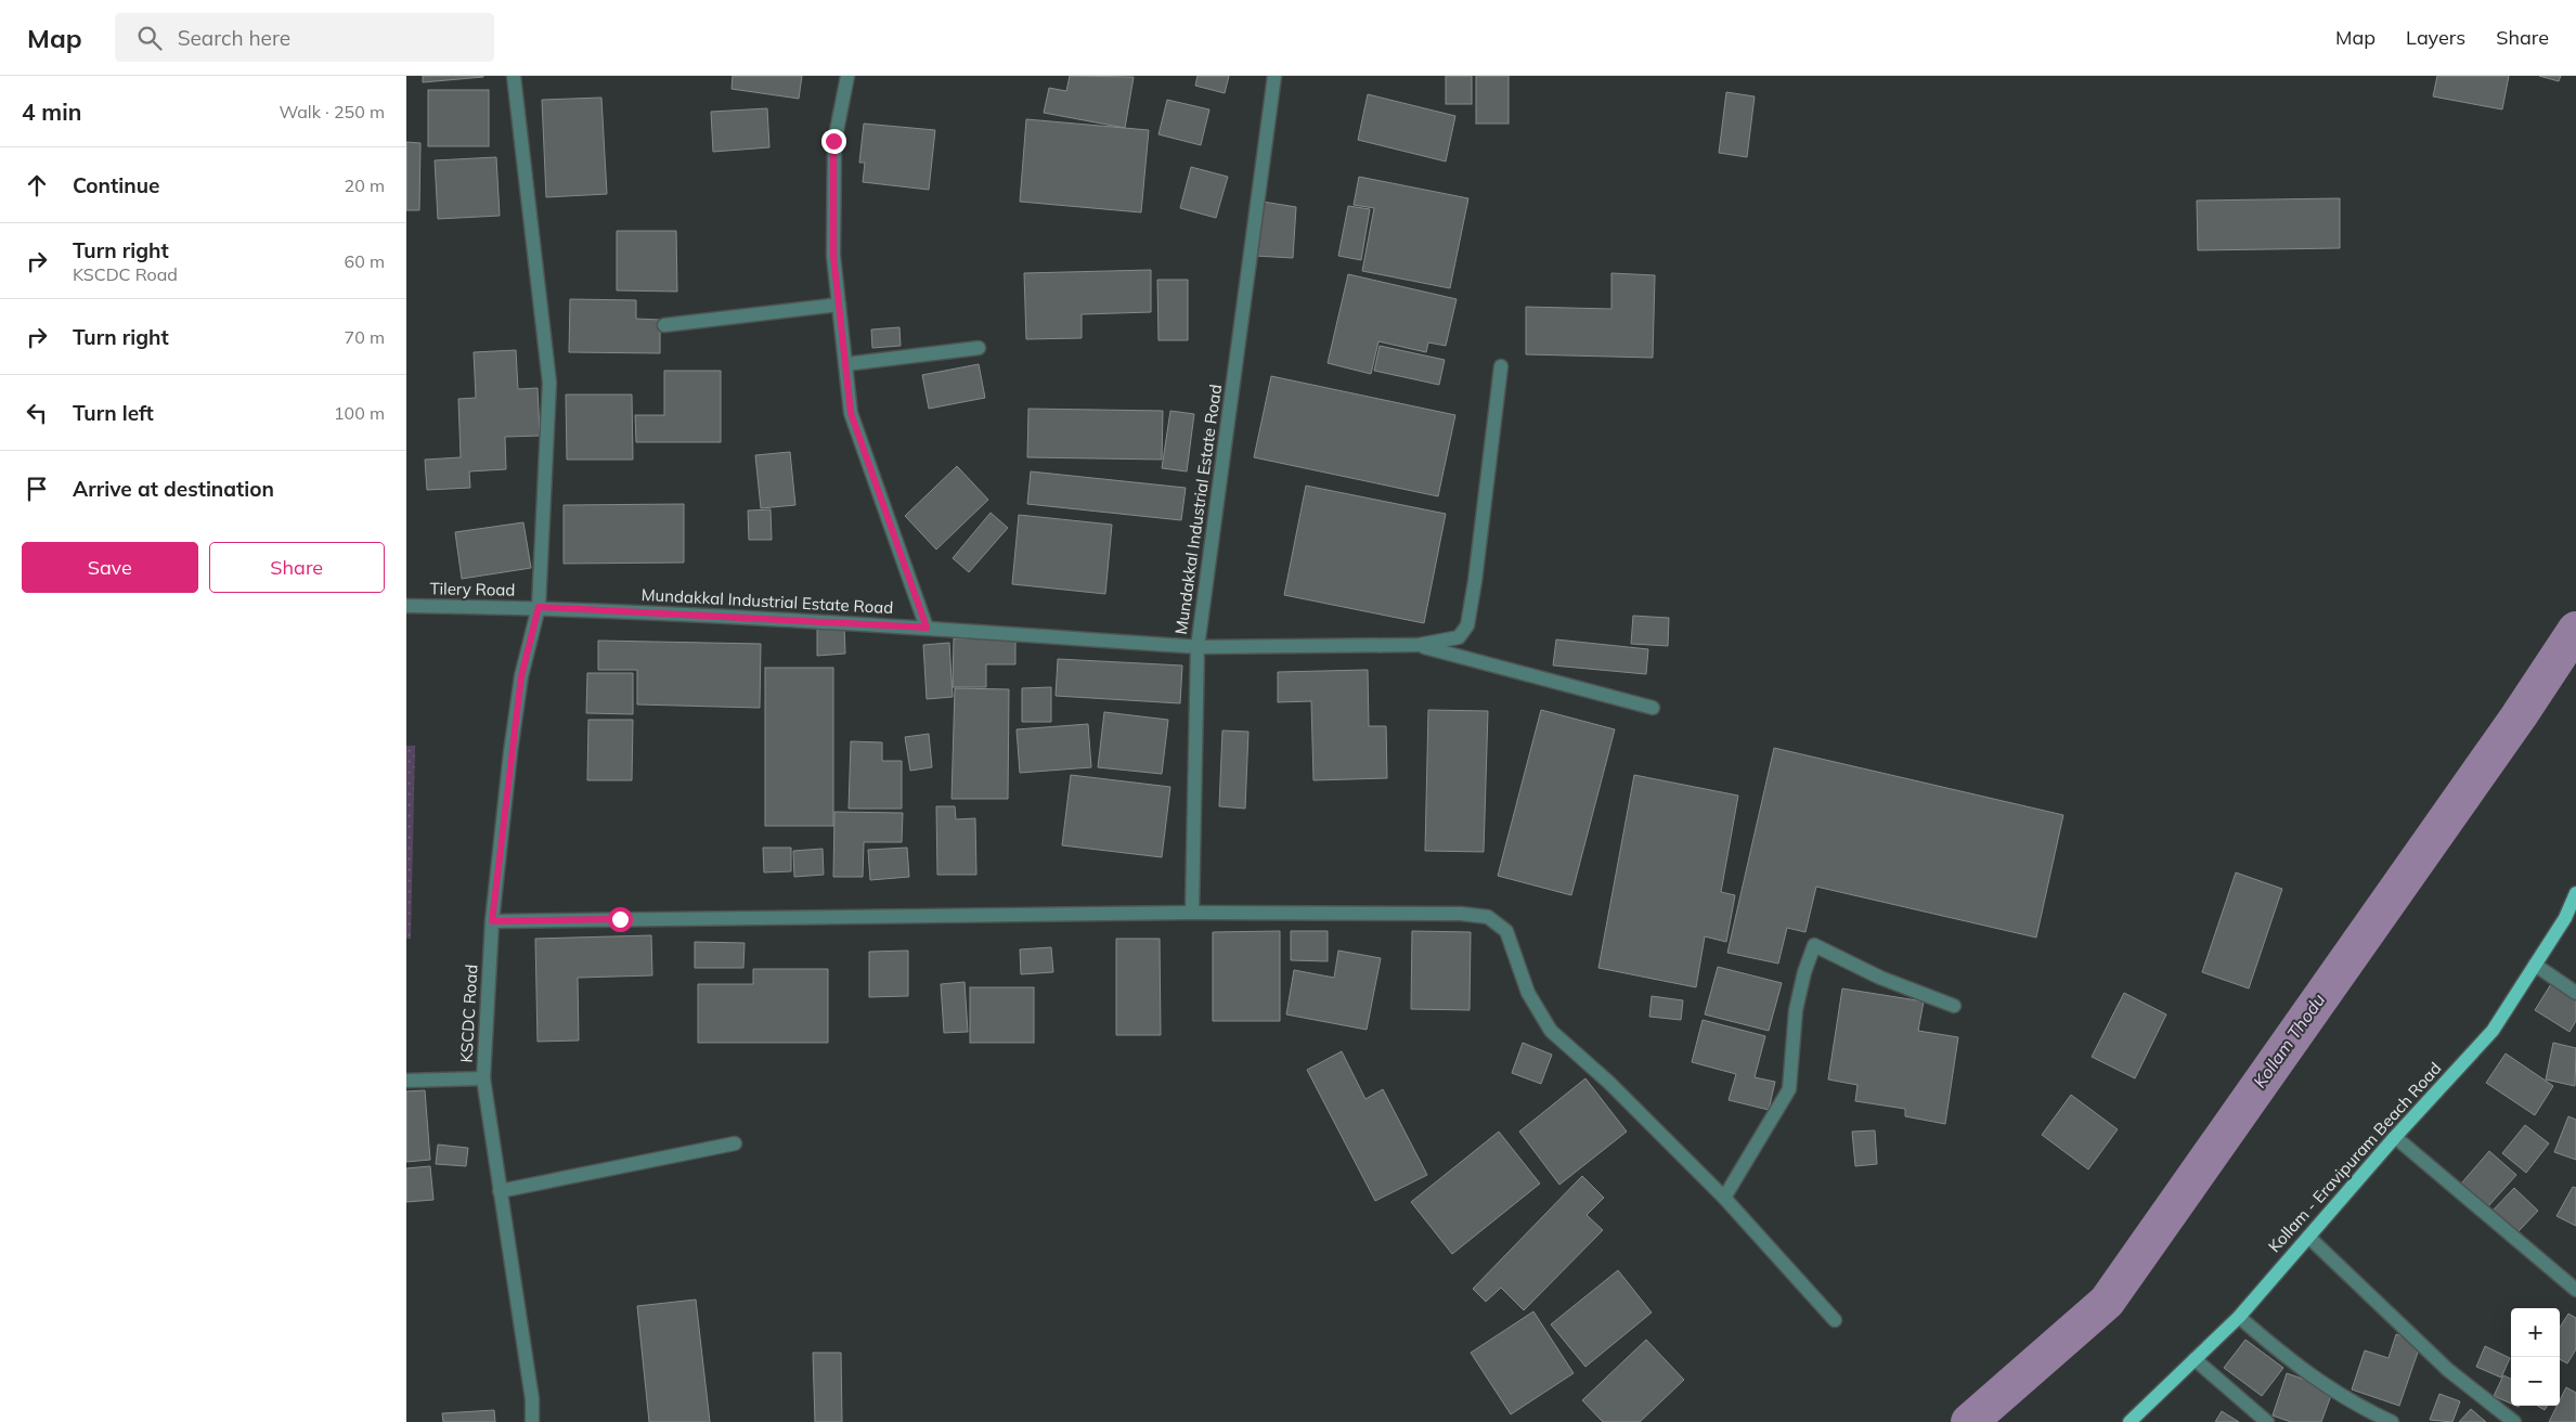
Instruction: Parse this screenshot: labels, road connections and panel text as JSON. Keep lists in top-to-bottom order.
{
  "streets": {
    "main road": ["Kollam - Eravipuram Beach Road"],
    "street": ["Mundakkal Industrial Estate Road", "Tilery Road", "KSCDC Road"]
  },
  "crossings": [
    ["Mundakkal Industrial Estate Road", "Tilery Road"],
    ["Mundakkal Industrial Estate Road", "KSCDC Road"],
    ["Tilery Road", "KSCDC Road"]
  ],
  "water": ["Kollam Thodu"],
  "page": {
    "header": "Map",
    "search": "Search here",
    "nav": ["Map", "Layers", "Share"],
    "heading": ["4 min", "Walk · 250 m"],
    "list": [
      ["Continue", "20 m"],
      ["Turn right", "KSCDC Road", "60 m"],
      ["Turn right", "70 m"],
      ["Turn left", "100 m"],
      "Arrive at destination"
    ],
    "buttons": ["Save", "Share"],
    "map_buttons": ["+", "−"]
  }
}
